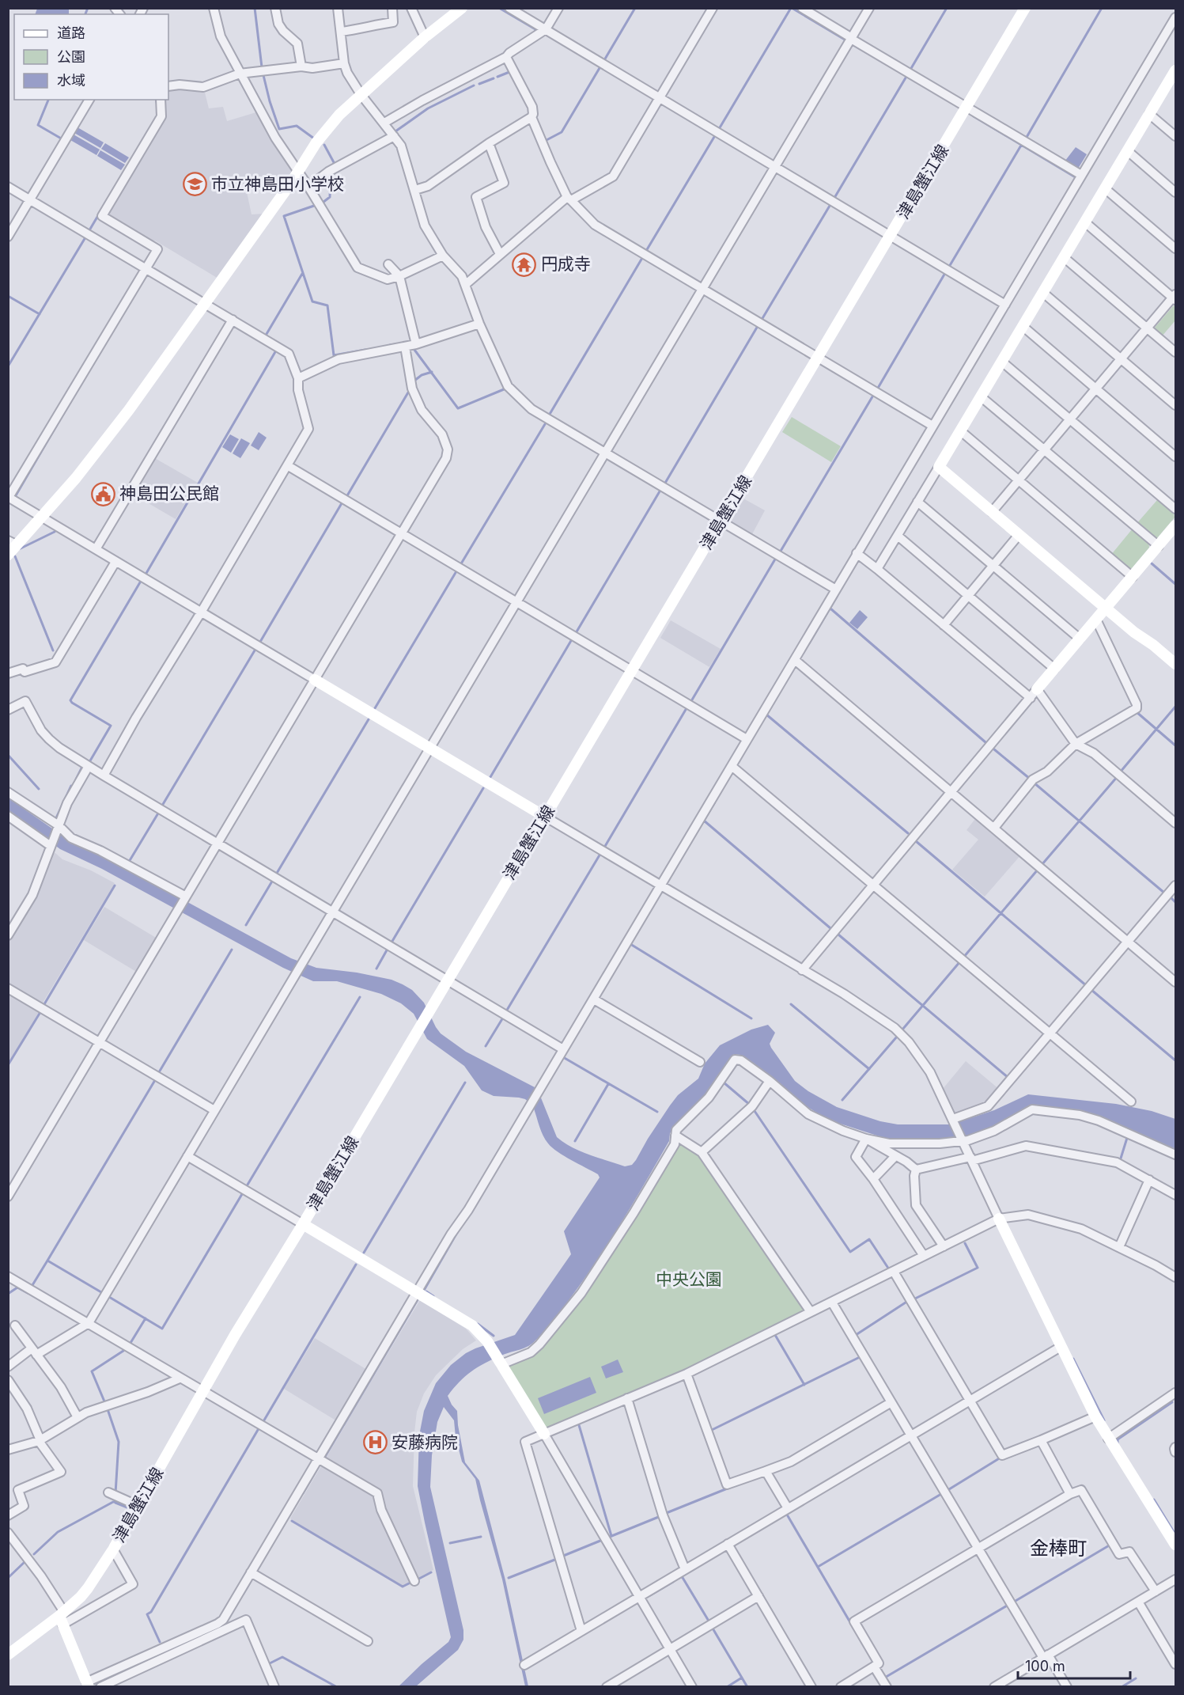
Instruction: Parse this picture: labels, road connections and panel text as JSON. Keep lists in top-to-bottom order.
{
  "streets": {
    "street": ["津島蟹江線"]
  },
  "districts": ["金棒町"],
  "parks": ["中央公園"],
  "places": {
    "school or university": ["市立神島田小学校"],
    "temple": ["円成寺"],
    "public building": ["神島田公民館"],
    "hospital": ["安藤病院"]
  },
  "legend": ["道路", "公園", "水域"],
  "scale_bar": "100 m"
}
